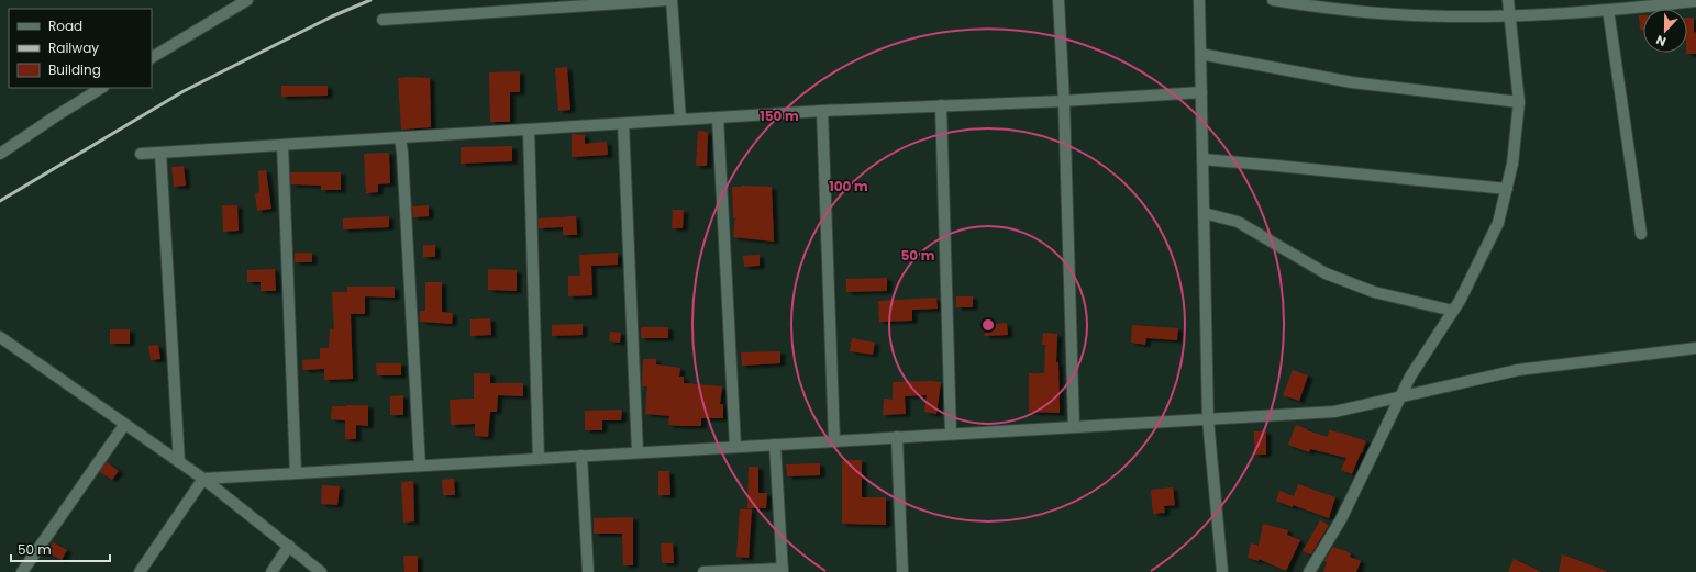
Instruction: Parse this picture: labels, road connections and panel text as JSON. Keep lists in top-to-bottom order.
{
  "legend": ["Road", "Railway", "Building"],
  "scale_bar": "50 m",
  "north": "bottom",
  "rings": ["150 m", "100 m", "50 m"]
}
